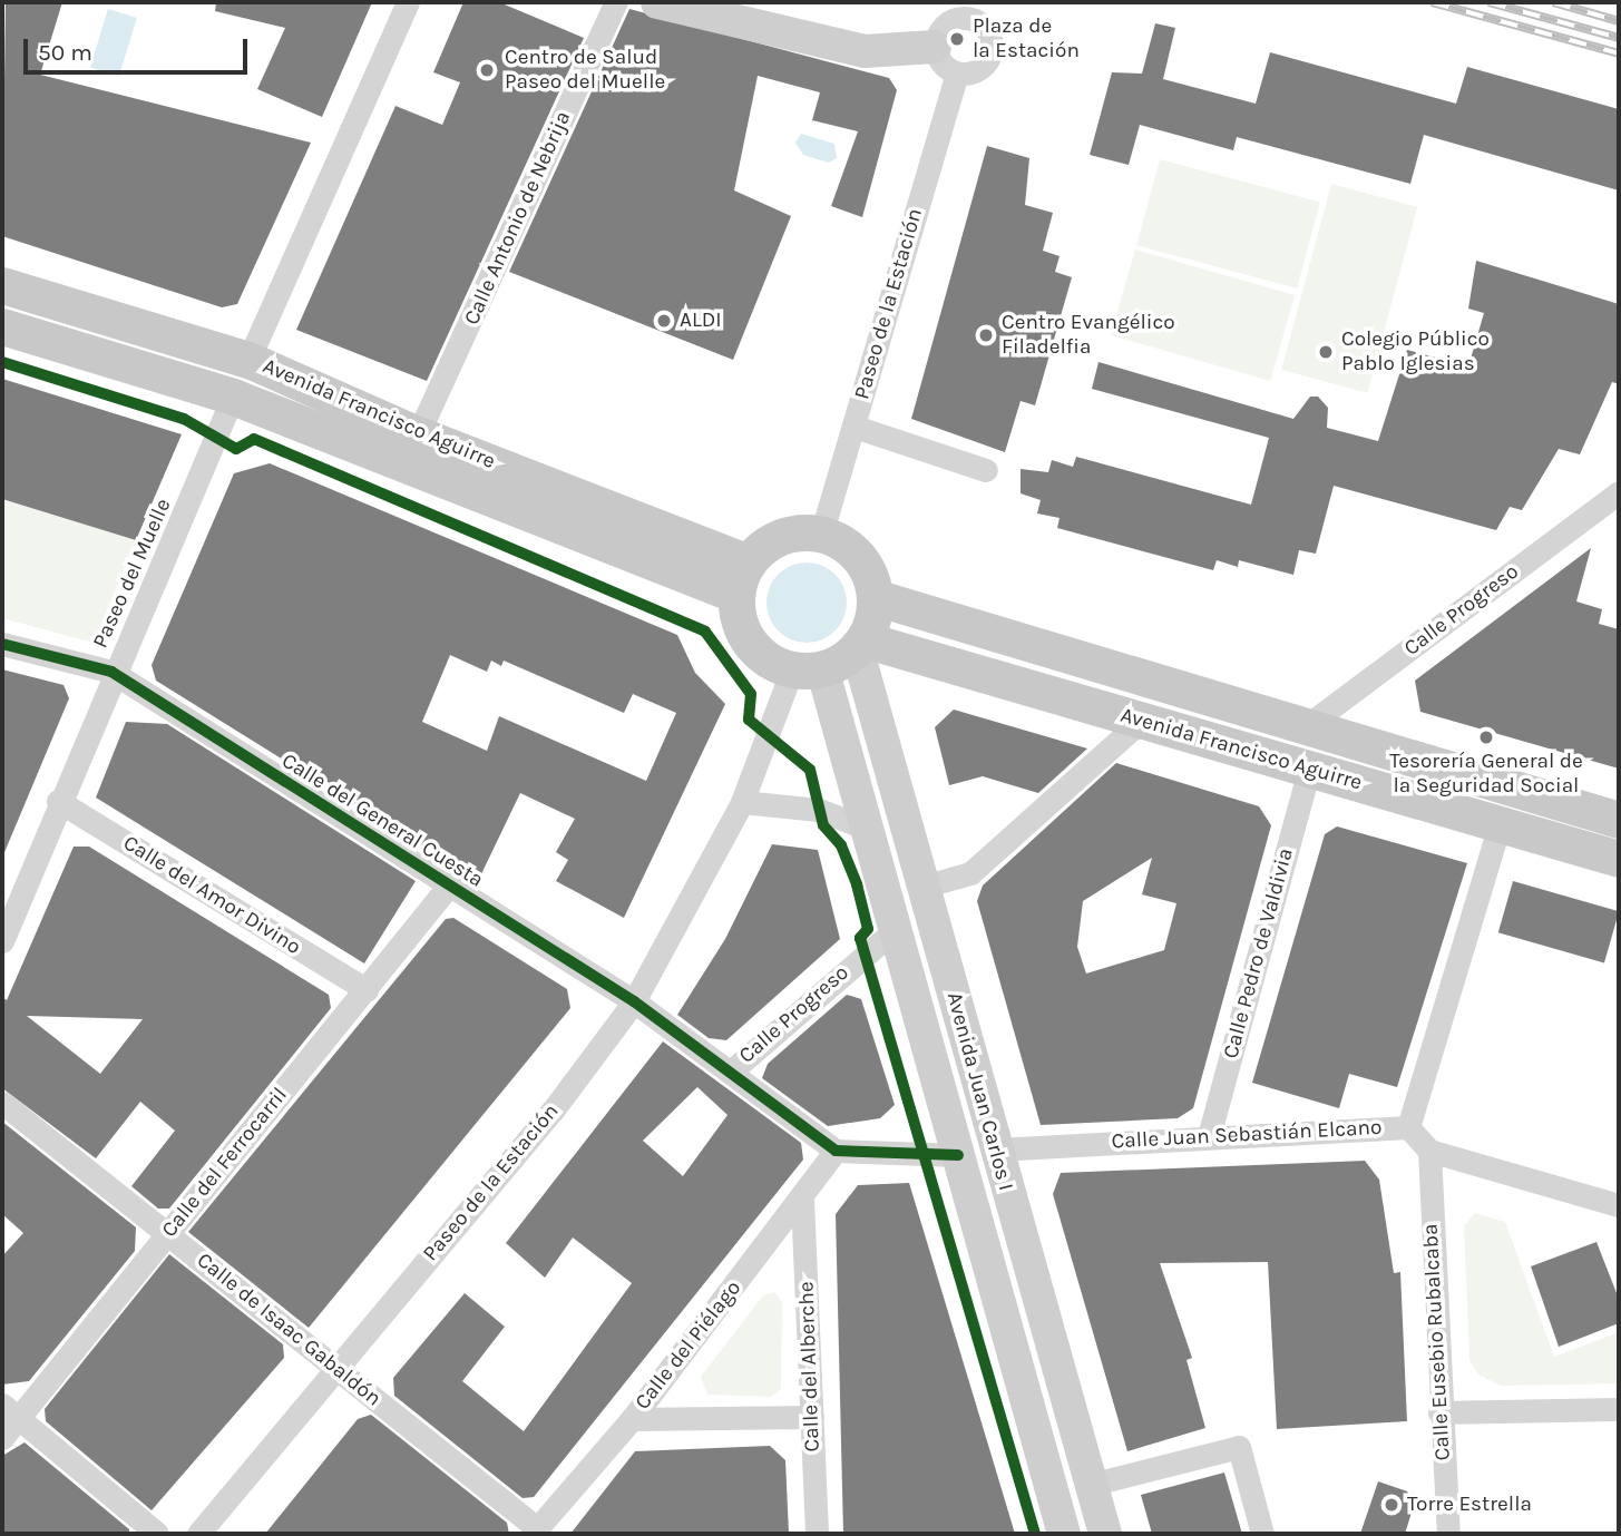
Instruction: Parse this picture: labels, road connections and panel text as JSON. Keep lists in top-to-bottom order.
{
  "streets": {
    "main road": ["Avenida Francisco Aguirre"],
    "street": [
      "Calle Antonio de Nebrija",
      "Paseo de la Estación",
      "Paseo del Muelle",
      "Calle Progreso",
      "Calle del General Cuesta",
      "Calle del Amor Divino",
      "Calle Pedro de Valdivia",
      "Avenida Juan Carlos I",
      "Calle Juan Sebastián Elcano",
      "Calle del Ferrocarril",
      "Calle de Isaac Gabaldón",
      "Calle Eusebio Rubalcaba",
      "Calle del Piélago",
      "Calle del Alberche"
    ]
  },
  "crossings": [
    ["Calle Antonio de Nebrija", "Avenida Francisco Aguirre"],
    ["Paseo de la Estación", "Avenida Francisco Aguirre"],
    ["Paseo de la Estación", "Calle del General Cuesta"],
    ["Paseo de la Estación", "Avenida Juan Carlos I"],
    ["Paseo de la Estación", "Calle de Isaac Gabaldón"],
    ["Avenida Francisco Aguirre", "Paseo del Muelle"],
    ["Avenida Francisco Aguirre", "Calle Progreso"],
    ["Avenida Francisco Aguirre", "Calle Pedro de Valdivia"],
    ["Avenida Francisco Aguirre", "Avenida Juan Carlos I"],
    ["Paseo del Muelle", "Calle del General Cuesta"],
    ["Paseo del Muelle", "Calle del Amor Divino"],
    ["Calle Progreso", "Calle del General Cuesta"],
    ["Calle Progreso", "Avenida Juan Carlos I"],
    ["Calle del General Cuesta", "Calle del Ferrocarril"],
    ["Calle del General Cuesta", "Calle del Piélago"],
    ["Calle del Amor Divino", "Calle del Ferrocarril"],
    ["Calle Pedro de Valdivia", "Calle Juan Sebastián Elcano"],
    ["Avenida Juan Carlos I", "Calle Juan Sebastián Elcano"],
    ["Calle Juan Sebastián Elcano", "Calle Eusebio Rubalcaba"],
    ["Calle del Ferrocarril", "Calle de Isaac Gabaldón"],
    ["Calle de Isaac Gabaldón", "Calle del Piélago"],
    ["Calle del Piélago", "Calle del Alberche"]
  ],
  "places": [
    "Plaza de la Estación",
    "Centro de Salud Paseo del Muelle",
    "ALDI",
    "Centro Evangélico Filadelfia",
    "Colegio Público Pablo Iglesias",
    "Tesorería General de la Seguridad Social",
    "Torre Estrella"
  ],
  "scale_bar": "50 m"
}
